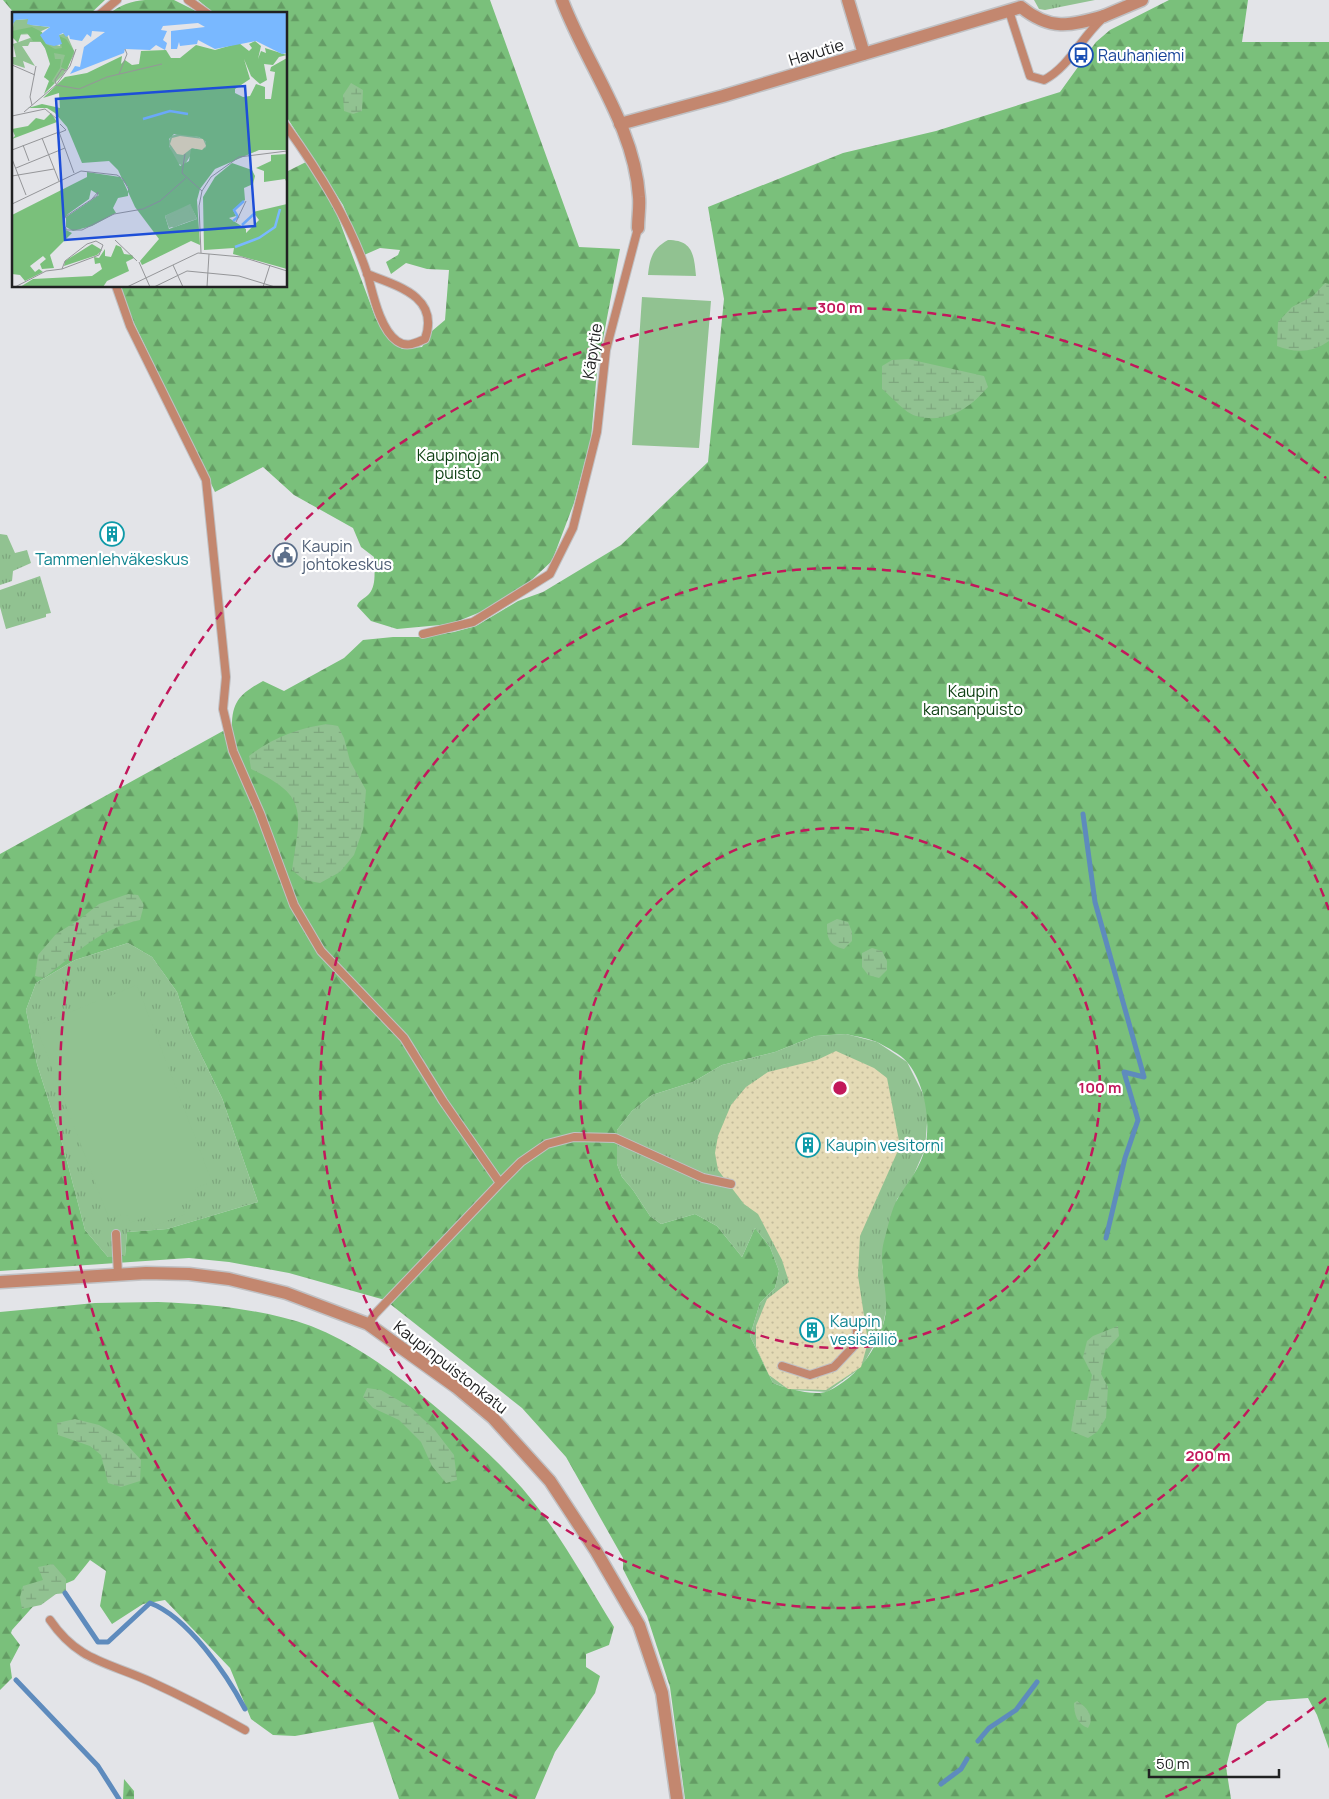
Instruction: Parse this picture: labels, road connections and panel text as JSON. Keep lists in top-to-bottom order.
{
  "streets": {
    "street": ["Havutie", "Käpytie", "Kaupinpuistonkatu"]
  },
  "crossings": [
    ["Havutie", "Käpytie"]
  ],
  "parks": ["Kaupinojan puisto", "Kaupin kansanpuisto"],
  "places": {
    "bus stop": ["Rauhaniemi"],
    "building": ["Tammenlehväkeskus", "Kaupin vesitorni", "Kaupin vesisäiliö"],
    "public building": ["Kaupin johtokeskus"]
  },
  "scale_bar": "50 m",
  "rings": ["300 m", "100 m", "200 m"]
}
